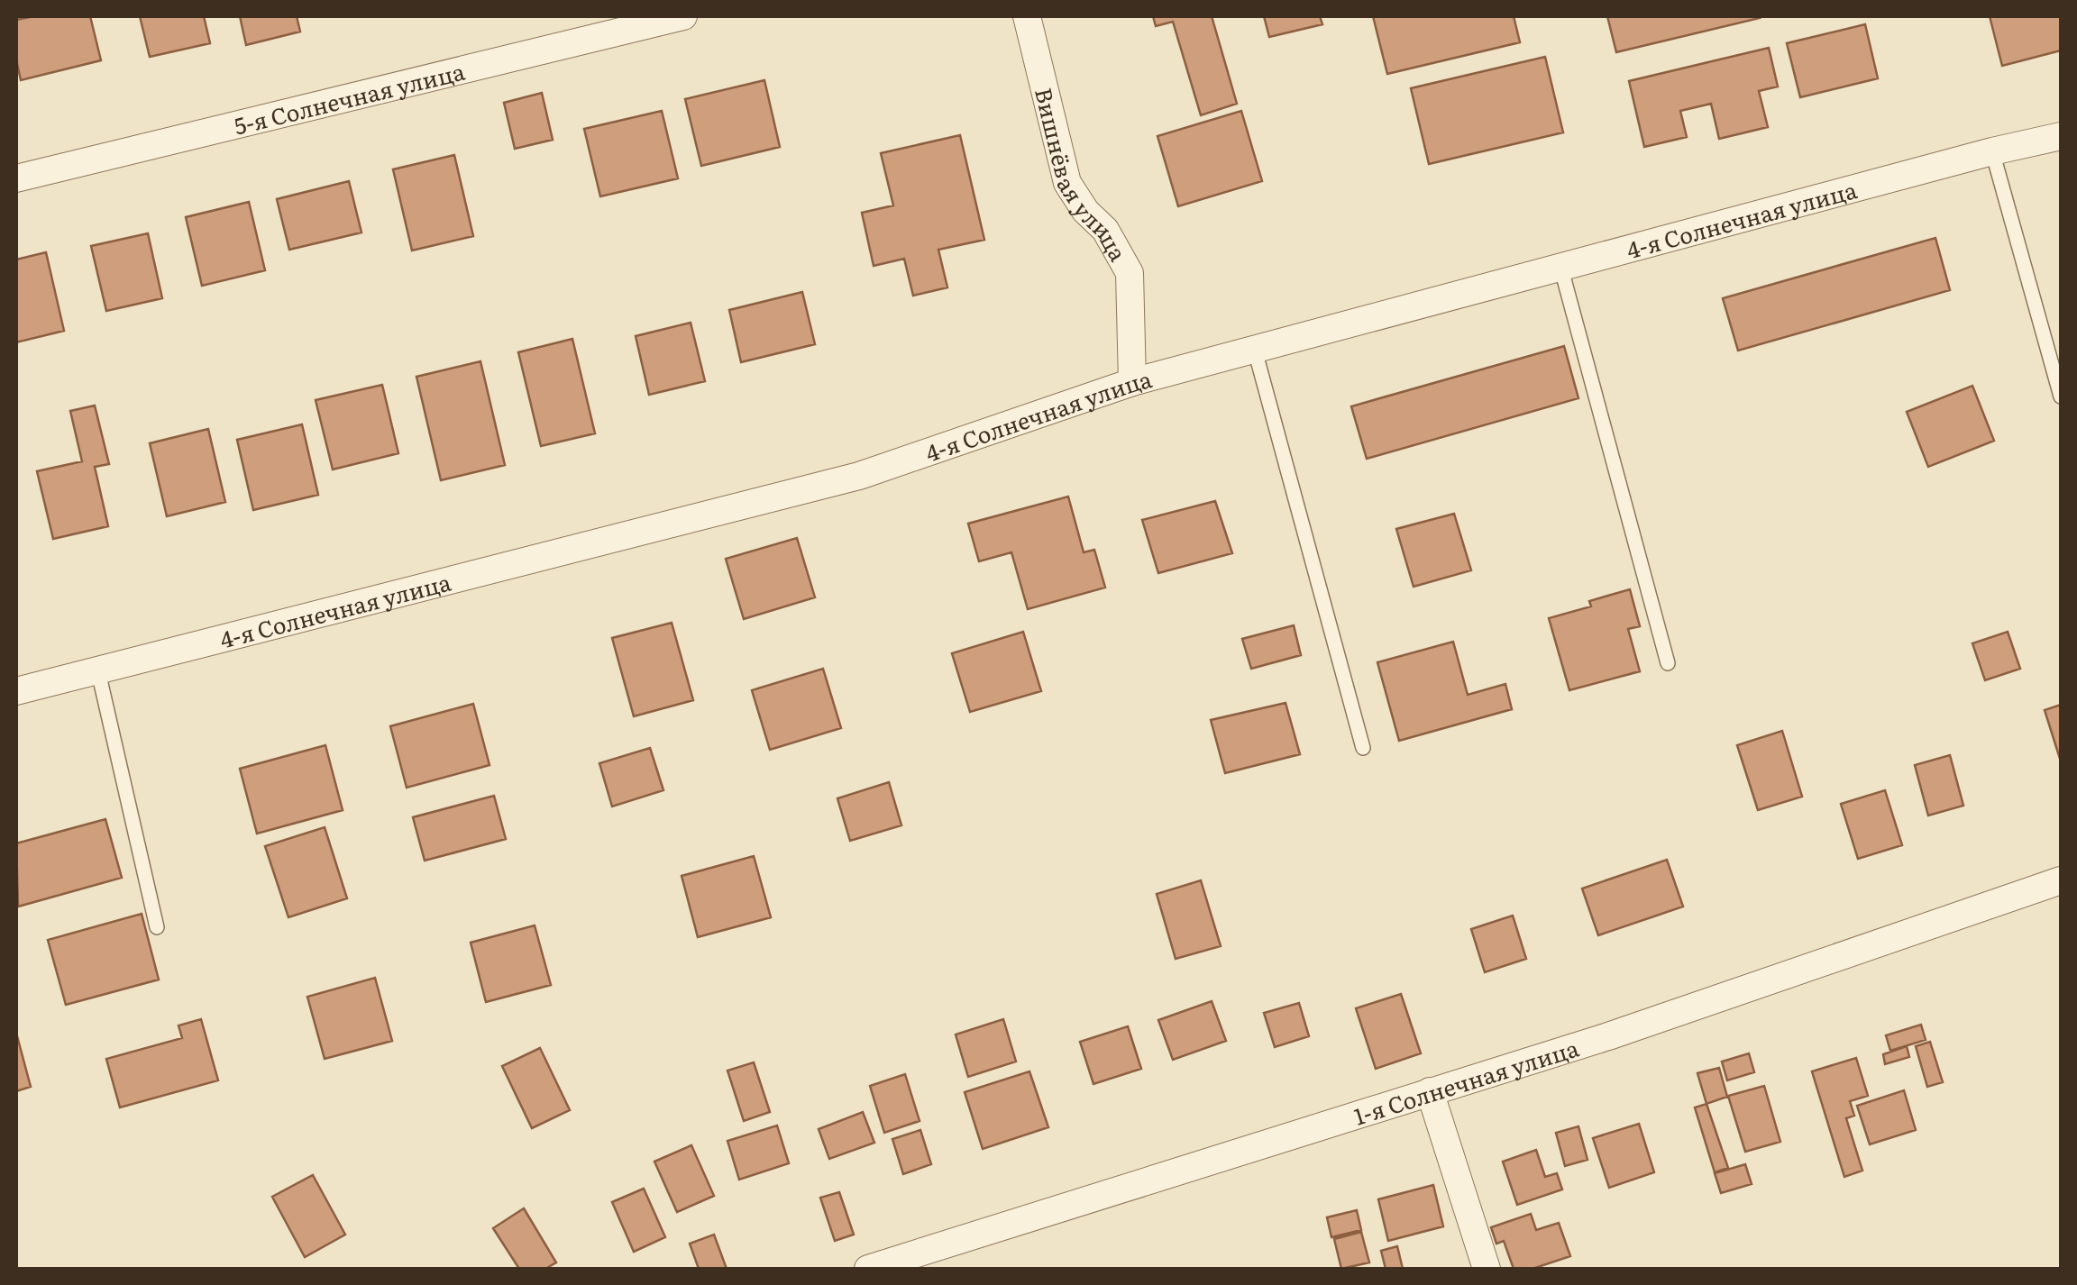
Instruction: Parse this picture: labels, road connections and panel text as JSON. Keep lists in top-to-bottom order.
{
  "streets": {
    "street": [
      "5-я Солнечная улица",
      "Вишнёвая улица",
      "4-я Солнечная улица",
      "1-я Солнечная улица"
    ]
  },
  "crossings": [
    ["Вишнёвая улица", "4-я Солнечная улица"]
  ]
}
